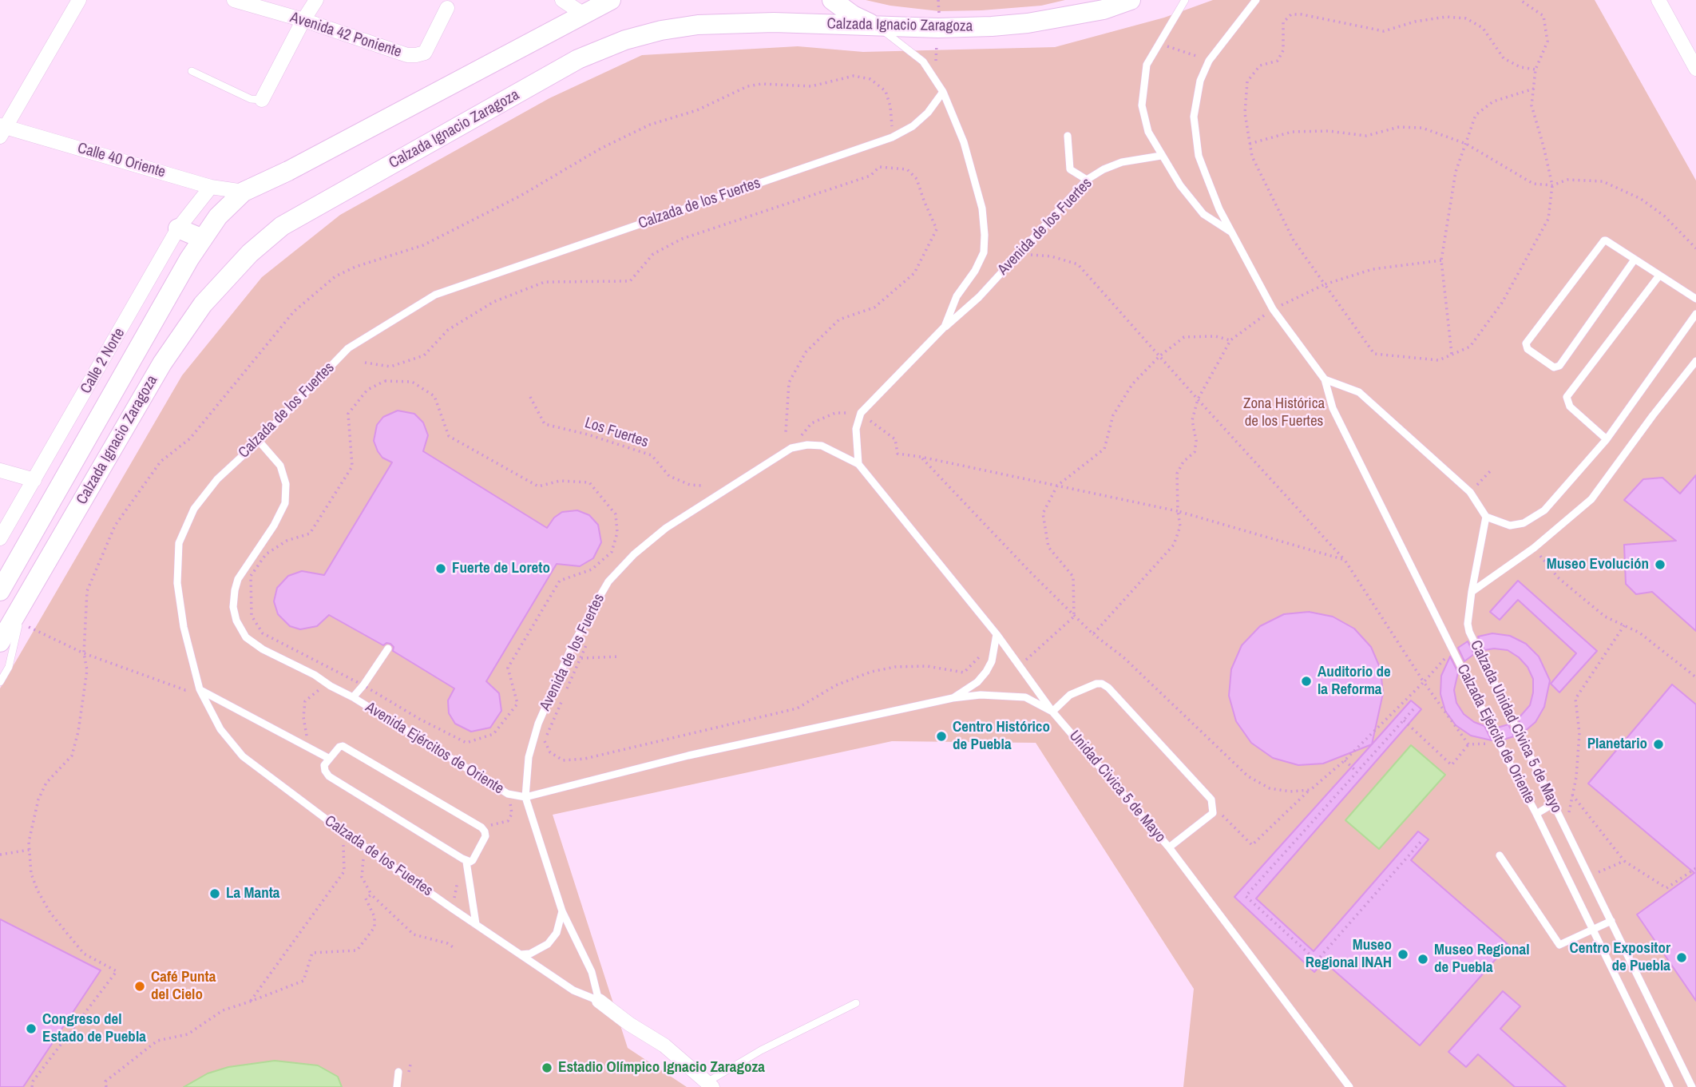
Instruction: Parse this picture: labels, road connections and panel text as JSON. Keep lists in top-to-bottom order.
{
  "streets": {
    "main road": ["Calzada Ignacio Zaragoza"],
    "street": [
      "Avenida 42 Poniente",
      "Calle 40 Oriente",
      "Calzada de los Fuertes",
      "Calle 2 Norte"
    ],
    "lane": [
      "Avenida de los Fuertes",
      "Calzada Unidad Cívica 5 de Mayo",
      "Calzada Ejército de Oriente",
      "Avenida Ejércitos de Oriente",
      "Unidad Civica 5 de Mayo"
    ],
    "path": ["Los Fuertes"]
  },
  "crossings": [
    ["Calzada Ignacio Zaragoza", "Calle 40 Oriente"],
    ["Calle 40 Oriente", "Calle 2 Norte"],
    ["Calzada de los Fuertes", "Avenida de los Fuertes"],
    ["Calzada de los Fuertes", "Avenida Ejércitos de Oriente"],
    ["Avenida de los Fuertes", "Avenida Ejércitos de Oriente"],
    ["Avenida de los Fuertes", "Unidad Civica 5 de Mayo"]
  ],
  "parks": ["Zona Histórica de los Fuertes"],
  "places": [
    "Museo Evolución",
    "Fuerte de Loreto",
    "Auditorio de la Reforma",
    "Centro Histórico de Puebla",
    "Planetario",
    "La Manta",
    "Museo Regional INAH",
    "Centro Expositor de Puebla",
    "Museo Regional de Puebla",
    "Café Punta del Cielo",
    "Congreso del Estado de Puebla",
    "Estadio Olímpico Ignacio Zaragoza"
  ]
}
